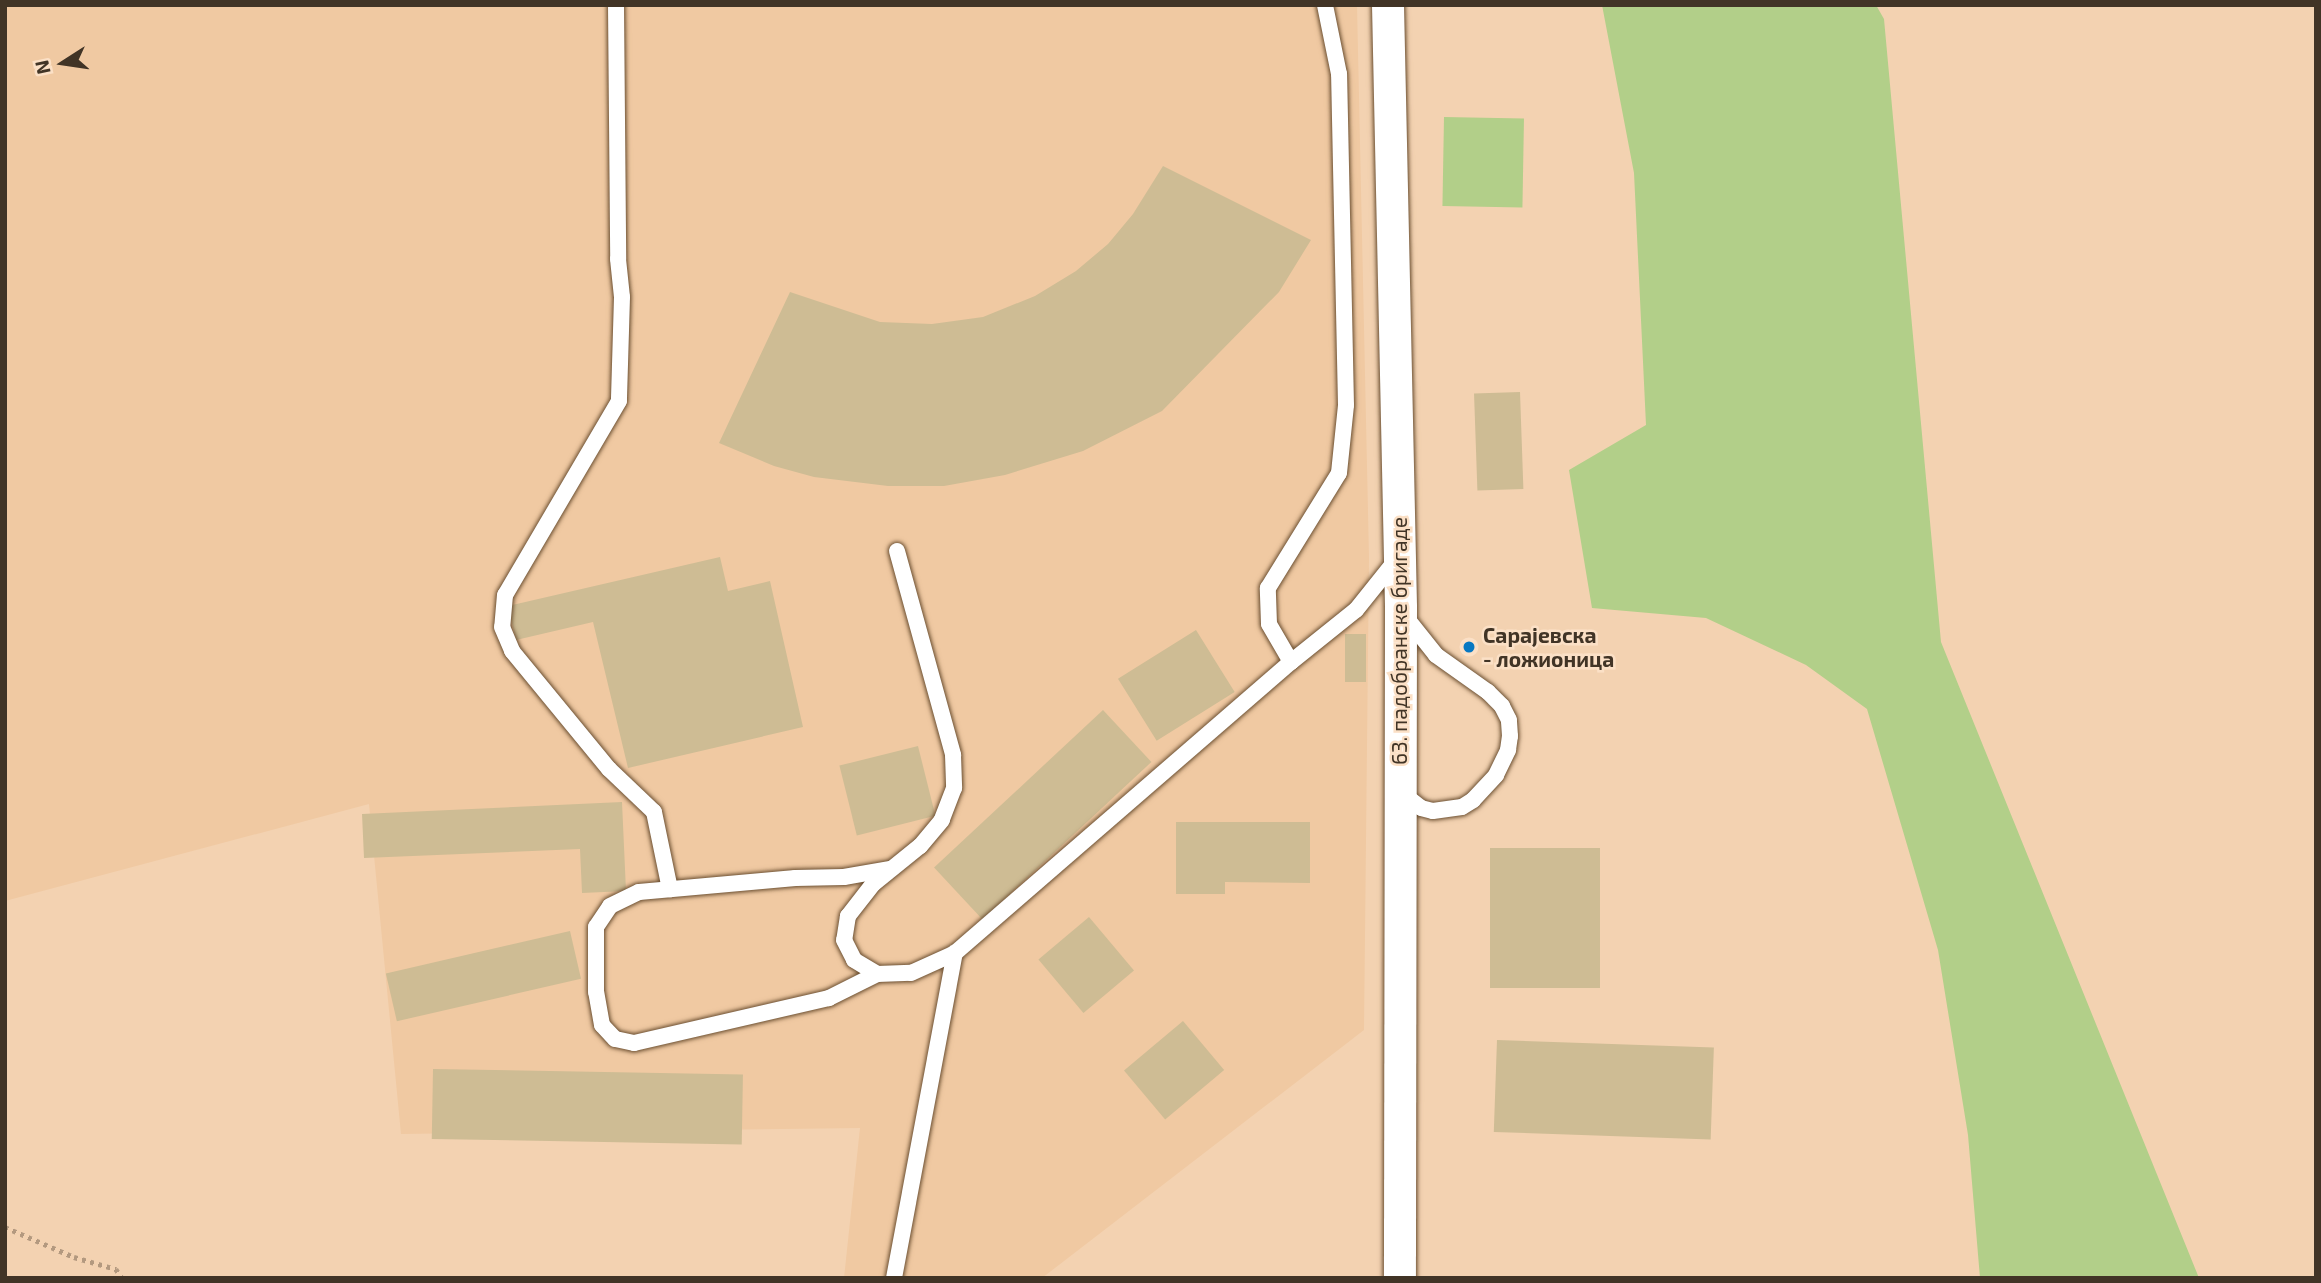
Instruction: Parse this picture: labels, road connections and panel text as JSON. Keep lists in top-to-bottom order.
{
  "streets": {
    "street": ["63. падобранске бригаде"]
  },
  "places": ["Сарајевска - ложионица"],
  "north": "left"
}
